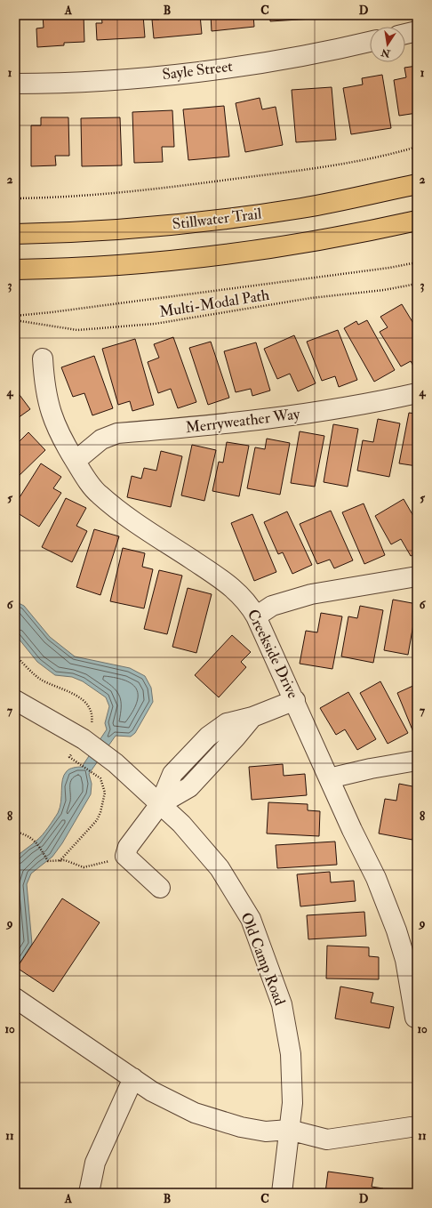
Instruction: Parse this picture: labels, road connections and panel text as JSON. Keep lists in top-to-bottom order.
{
  "streets": {
    "main road": ["Stillwater Trail"],
    "street": [
      "Sayle Street",
      "Merryweather Way",
      "Creekside Drive",
      "Old Camp Road"
    ],
    "path": ["Multi-Modal Path"]
  },
  "crossings": [
    ["Merryweather Way", "Creekside Drive"]
  ],
  "north": "bottom",
  "grid": {
    "columns": [
      "A",
      "B",
      "C",
      "D"
    ],
    "rows": [
      "1",
      "2",
      "3",
      "4",
      "5",
      "6",
      "7",
      "8",
      "9",
      "10",
      "11"
    ]
  }
}
